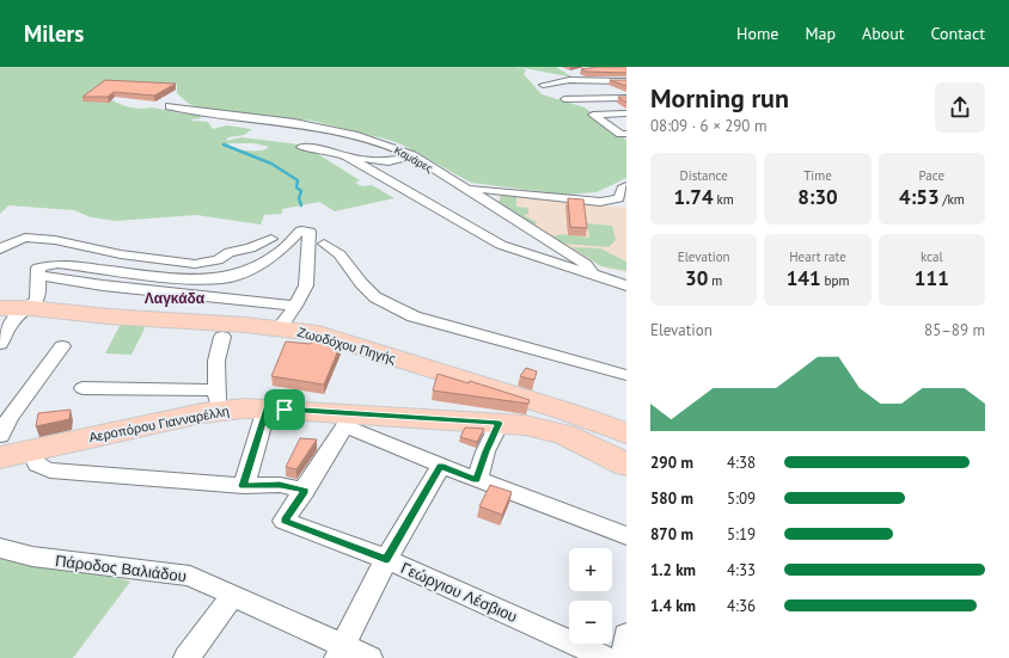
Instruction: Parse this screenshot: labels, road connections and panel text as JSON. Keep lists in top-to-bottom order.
{
  "streets": {
    "main road": ["Ζωοδόχου Πηγής", "Αεροπόρου Γιανναρέλλη"],
    "street": ["Καμάρες", "Πάροδος Βαλιάδου", "Γεώργιου Λέσβιου"]
  },
  "districts": ["Λαγκάδα"],
  "page": {
    "header": "Milers",
    "nav": [
      "Home",
      "Map",
      "About",
      "Contact"
    ],
    "heading": ["Morning run", "08:09 · 6 × 290 m"],
    "stats": [
      ["Distance", "1.74 km"],
      ["Time", "8:30"],
      ["Pace", "4:53 /km"],
      ["Elevation", "30 m"],
      ["Heart rate", "141 bpm"],
      ["kcal", "111"]
    ],
    "chart": ["Elevation", "85–89 m"],
    "list": [
      {
        "name": "290 m",
        "note": "4:38"
      },
      {
        "name": "580 m",
        "note": "5:09"
      },
      {
        "name": "870 m",
        "note": "5:19"
      },
      {
        "name": "1.2 km",
        "note": "4:33"
      },
      {
        "name": "1.4 km",
        "note": "4:36"
      }
    ],
    "map_buttons": ["+", "−"]
  }
}
